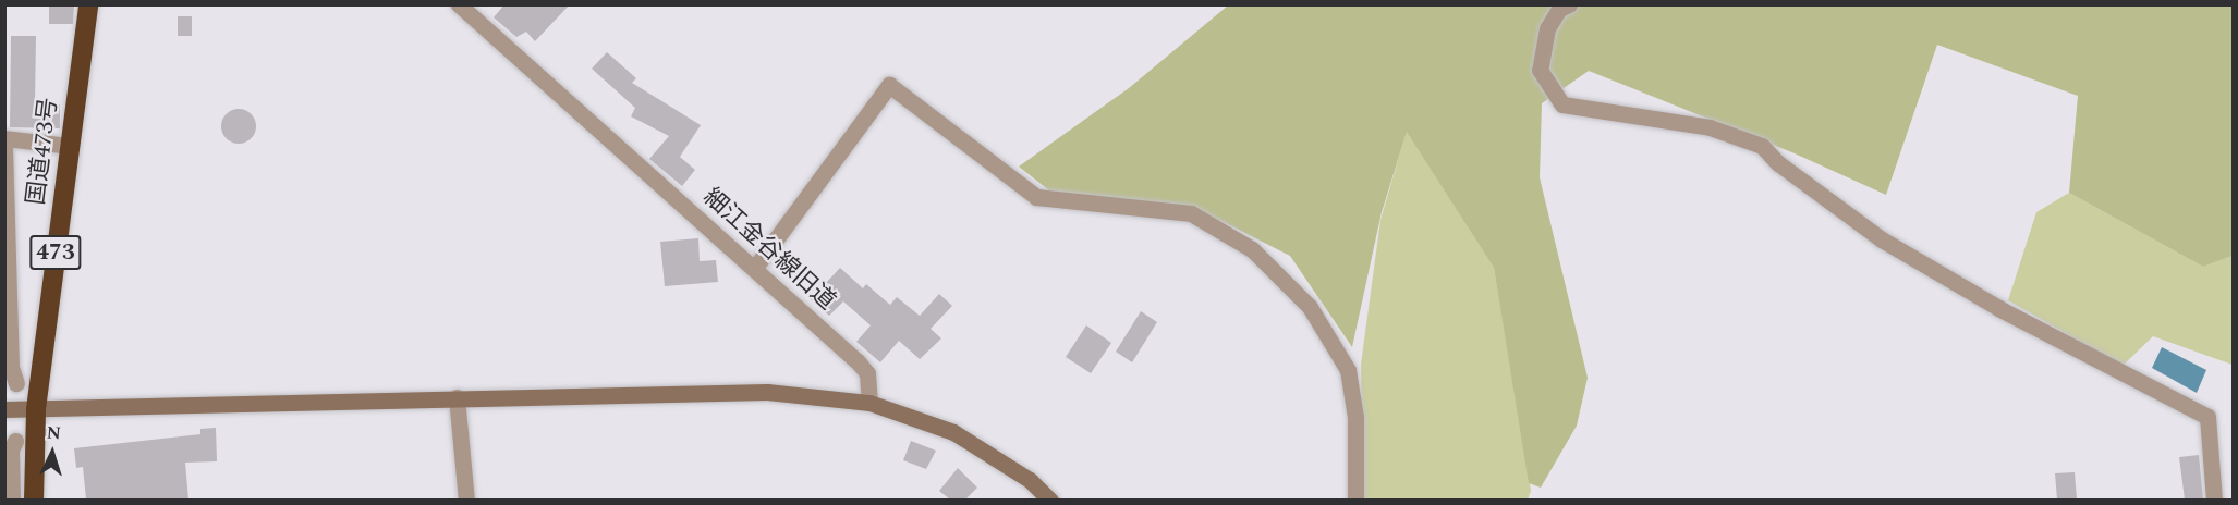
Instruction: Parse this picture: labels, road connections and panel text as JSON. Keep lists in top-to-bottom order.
{
  "streets": {
    "highway": ["国道473号", "473"],
    "street": ["細江金谷線旧道"]
  },
  "north": "top"
}
